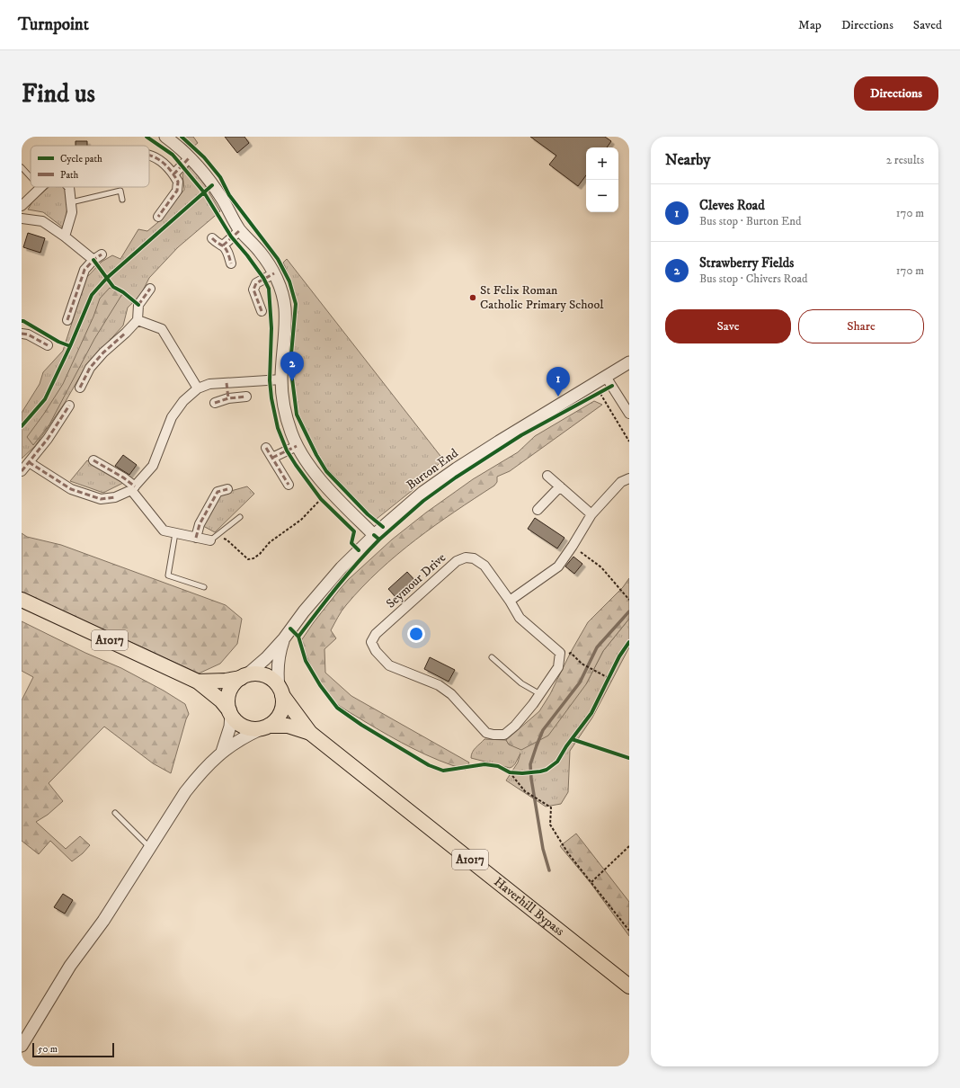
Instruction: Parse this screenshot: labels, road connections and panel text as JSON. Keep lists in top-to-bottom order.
{
  "streets": {
    "main road": ["A1017", "Haverhill Bypass"],
    "street": ["Burton End", "Seymour Drive"]
  },
  "crossings": [
    ["Burton End", "A1017"],
    ["Burton End", "Haverhill Bypass"],
    ["A1017", "Haverhill Bypass"]
  ],
  "places": ["St Felix Roman Catholic Primary School"],
  "legend": ["Cycle path", "Path"],
  "scale_bar": "50 m",
  "page": {
    "header": "Turnpoint",
    "nav": ["Map", "Directions", "Saved"],
    "buttons": [
      "Directions",
      ["Save", "Share"]
    ],
    "title": "Find us",
    "heading": ["Nearby", "2 results"],
    "map_buttons": ["+", "−"],
    "list": [
      {
        "mark": "1",
        "name": "Cleves Road",
        "note": "Bus stop · Burton End",
        "value": "170 m"
      },
      {
        "mark": "2",
        "name": "Strawberry Fields",
        "note": "Bus stop · Chivers Road",
        "value": "170 m"
      }
    ],
    "pins": ["2", "1"],
    "scale": "50 m"
  }
}
